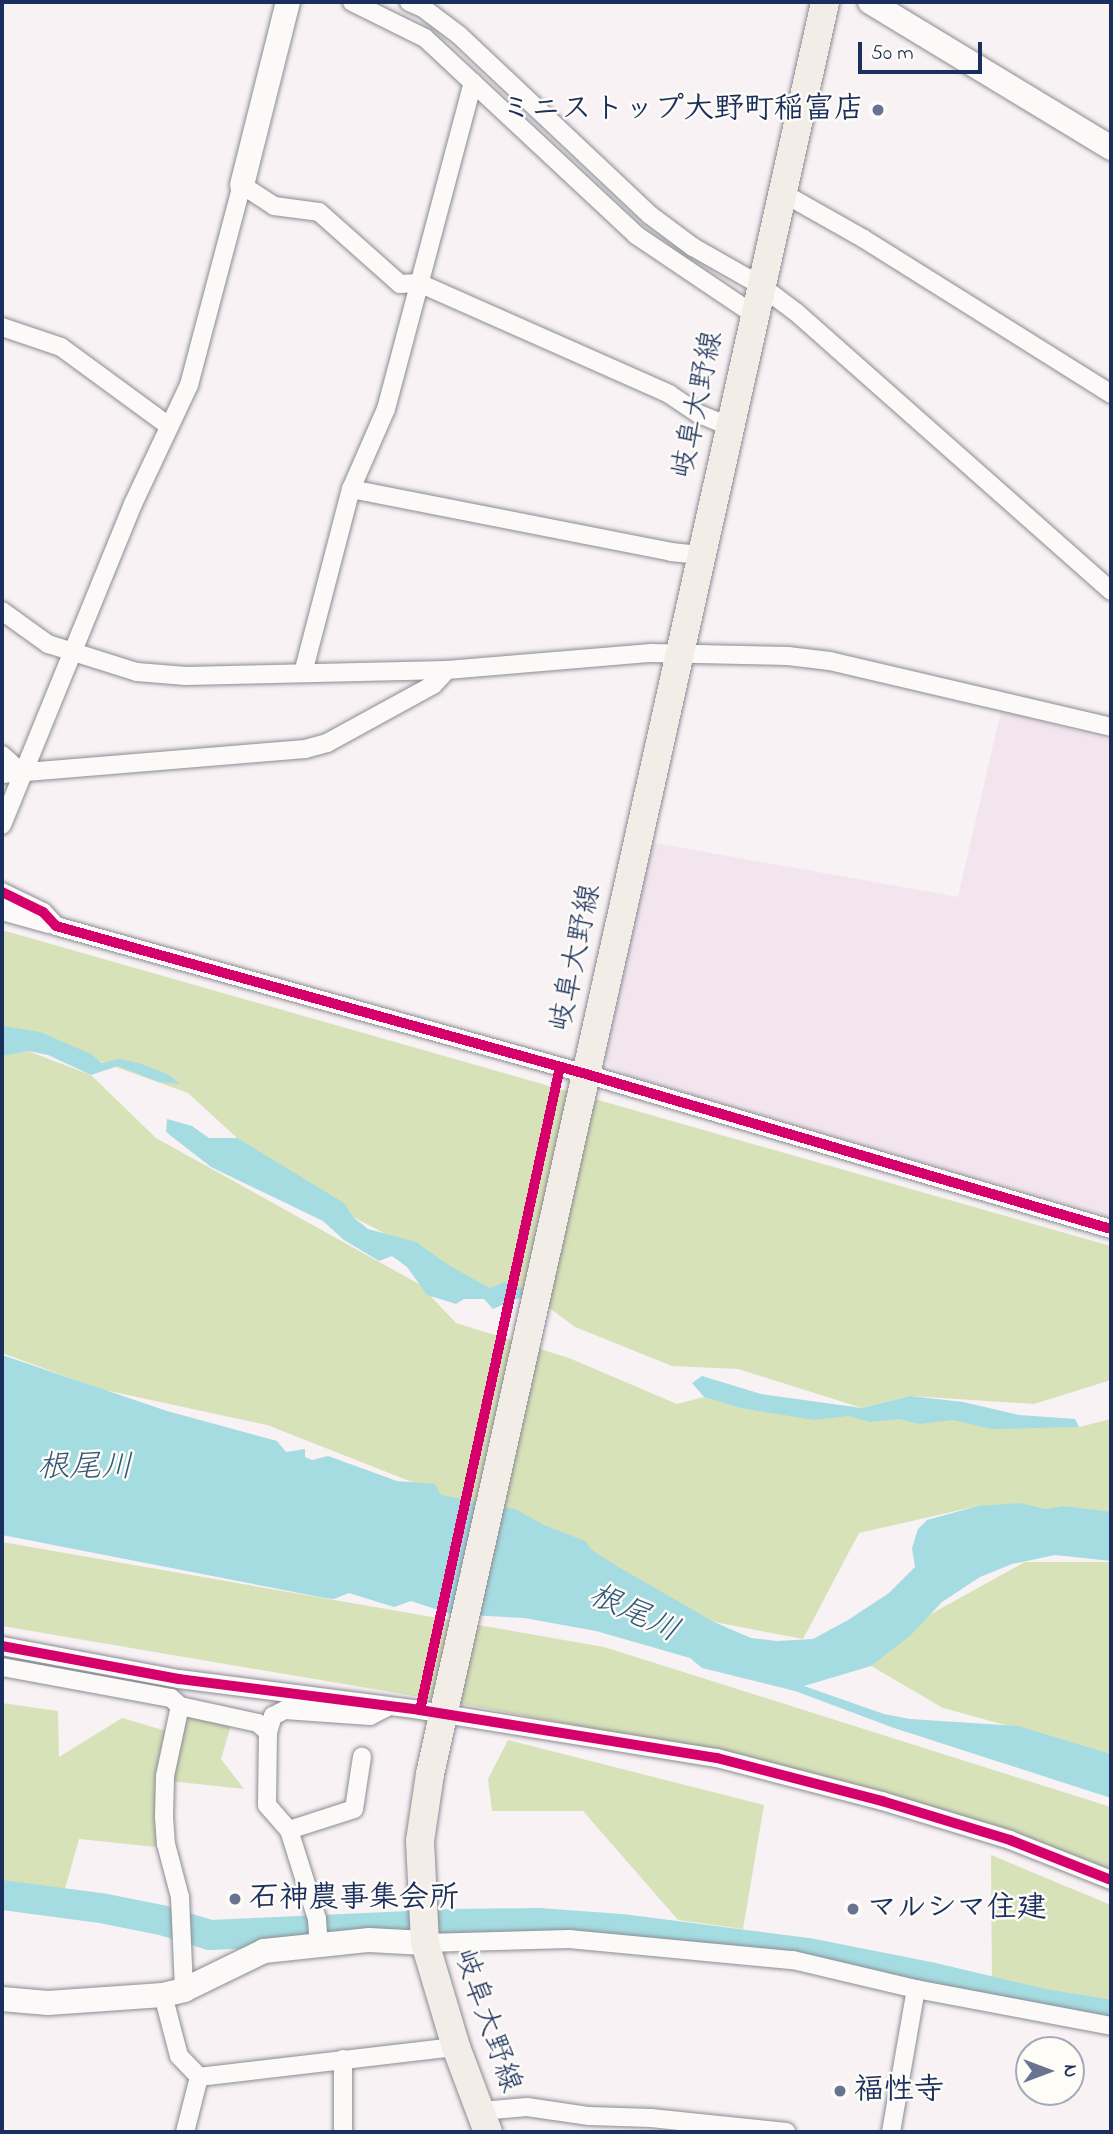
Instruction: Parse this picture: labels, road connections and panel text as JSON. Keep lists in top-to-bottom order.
{
  "streets": {
    "main road": ["岐阜大野線"]
  },
  "water": ["根尾川"],
  "places": [
    "ミニストップ大野町稲富店",
    "石神農事集会所",
    "マルシマ住建",
    "福性寺"
  ],
  "scale_bar": "50 m",
  "north": "right"
}
